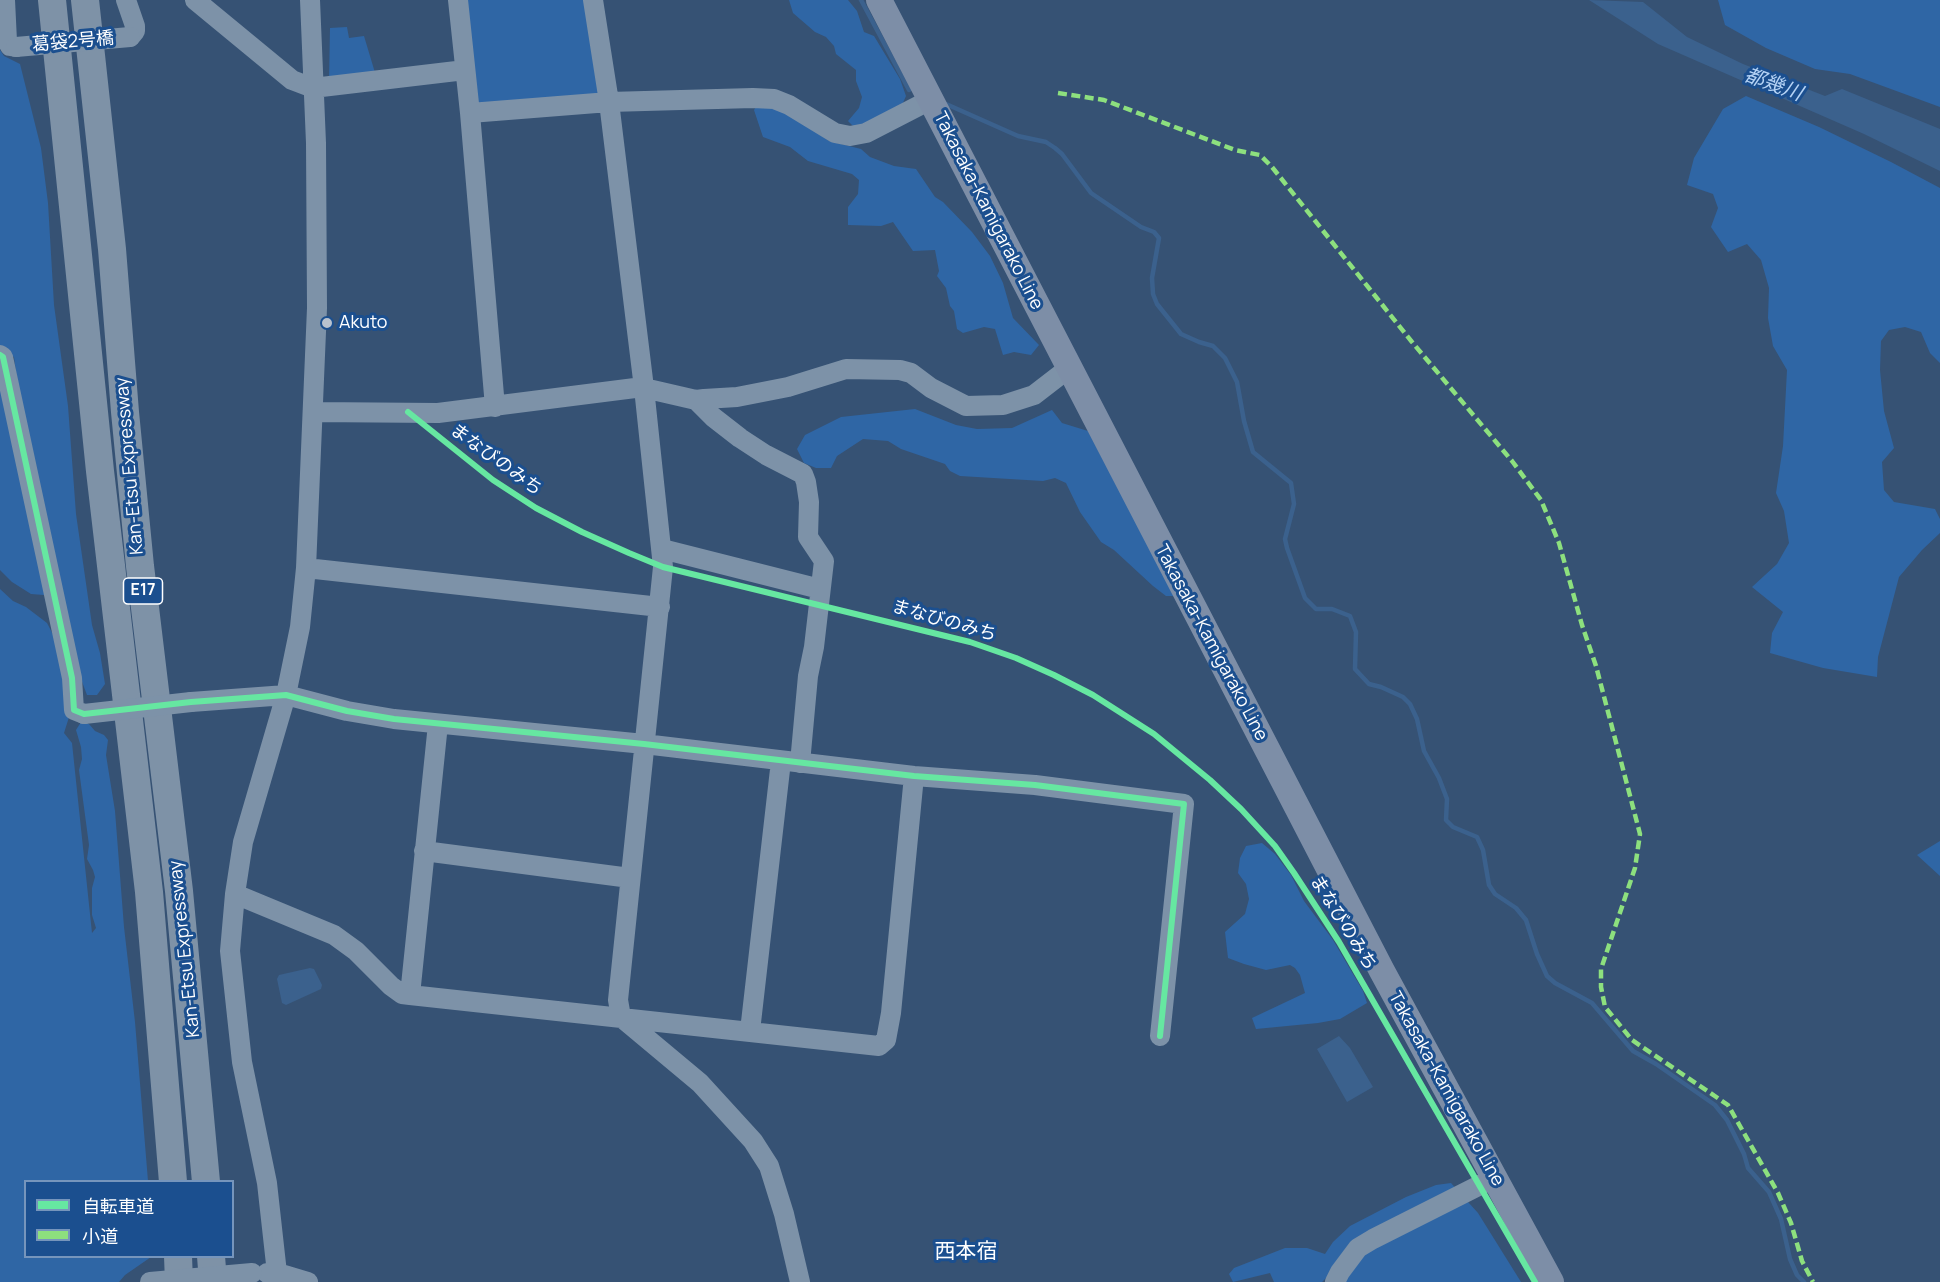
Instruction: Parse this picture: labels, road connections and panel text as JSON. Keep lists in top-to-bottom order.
{
  "streets": {
    "highway": ["Kan-Etsu Expressway", "E17"],
    "main road": ["Takasaka-Kamigarako Line"],
    "street": ["葛袋2号橋"],
    "cycle path": ["まなびのみち"]
  },
  "districts": ["西本宿"],
  "water": ["都幾川"],
  "places": ["Akuto"],
  "legend": ["自転車道", "小道"]
}
